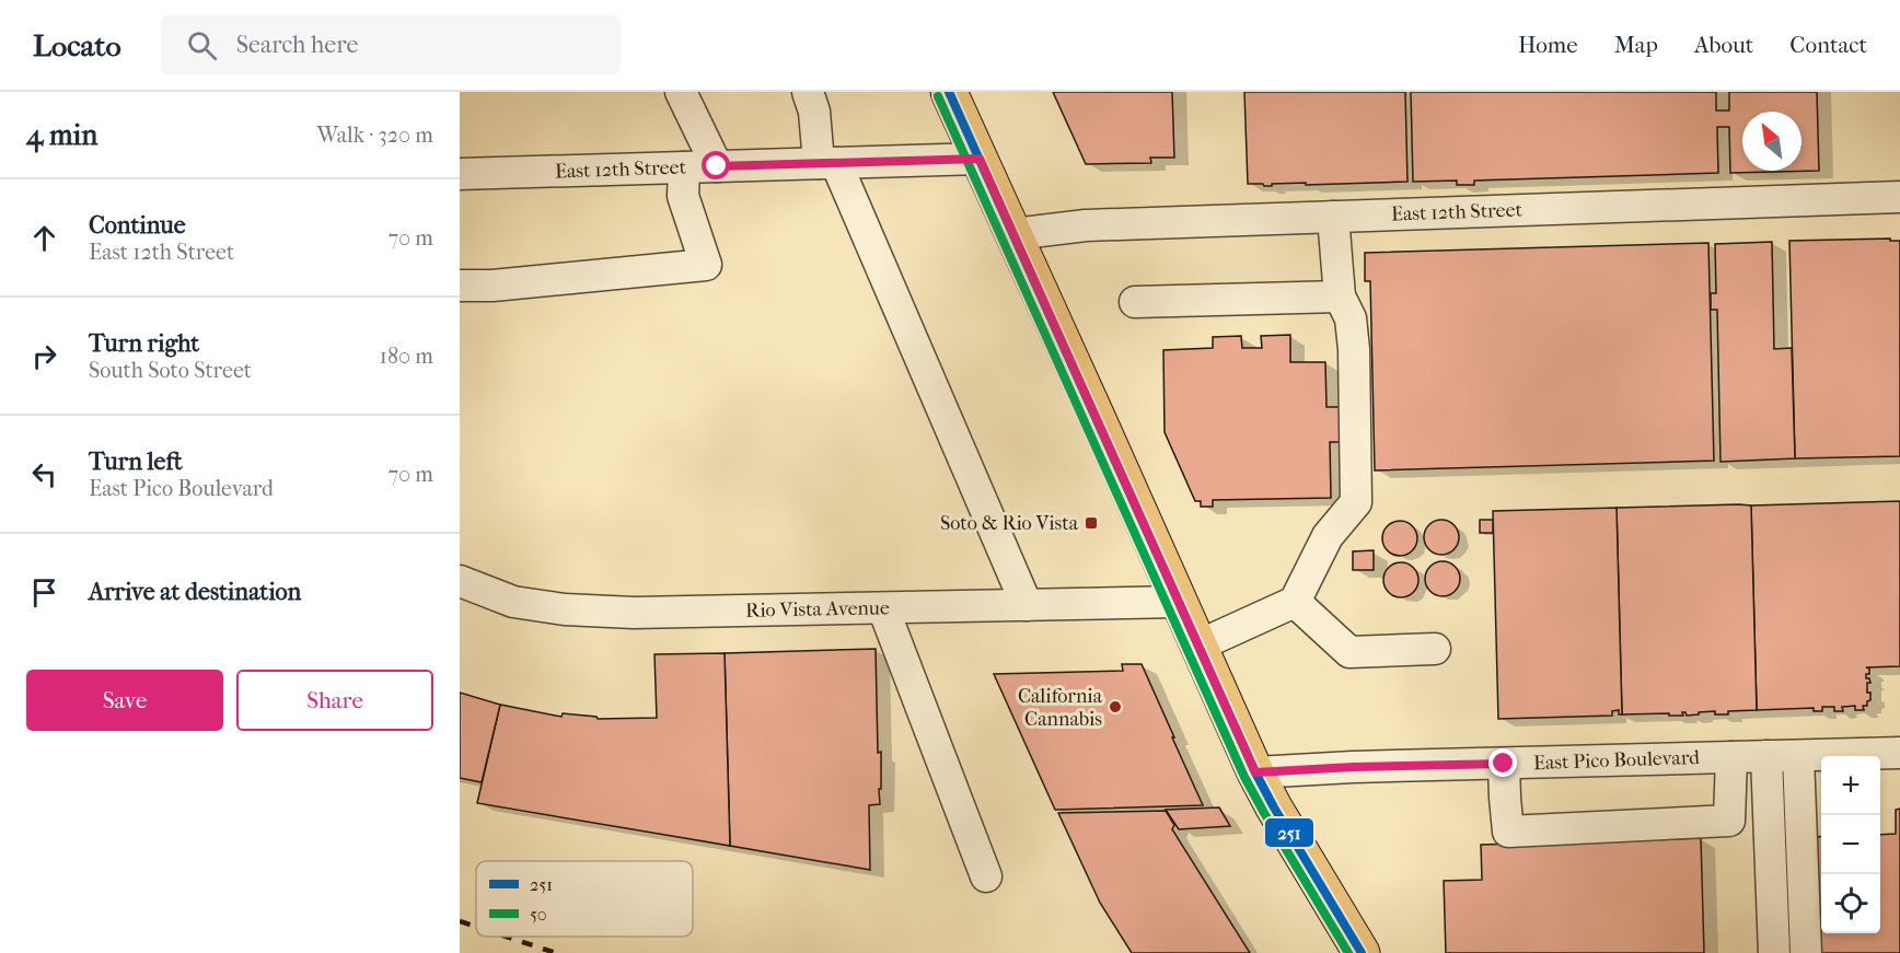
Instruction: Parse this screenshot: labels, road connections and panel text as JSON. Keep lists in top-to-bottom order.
{
  "streets": {
    "street": ["East 12th Street", "Rio Vista Avenue", "East Pico Boulevard"]
  },
  "places": {
    "transit": ["Soto & Rio Vista"],
    "other": ["California Cannabis"]
  },
  "lines": ["transit line 251", "transit line 50"],
  "legend": ["251", "50"],
  "north": "top left",
  "page": {
    "header": "Locato",
    "search": "Search here",
    "nav": [
      "Home",
      "Map",
      "About",
      "Contact"
    ],
    "heading": ["4 min", "Walk · 320 m"],
    "list": [
      ["Continue", "East 12th Street", "70 m"],
      ["Turn right", "South Soto Street", "180 m"],
      ["Turn left", "East Pico Boulevard", "70 m"],
      "Arrive at destination"
    ],
    "buttons": ["Save", "Share"],
    "map_buttons": ["+", "−"]
  }
}
